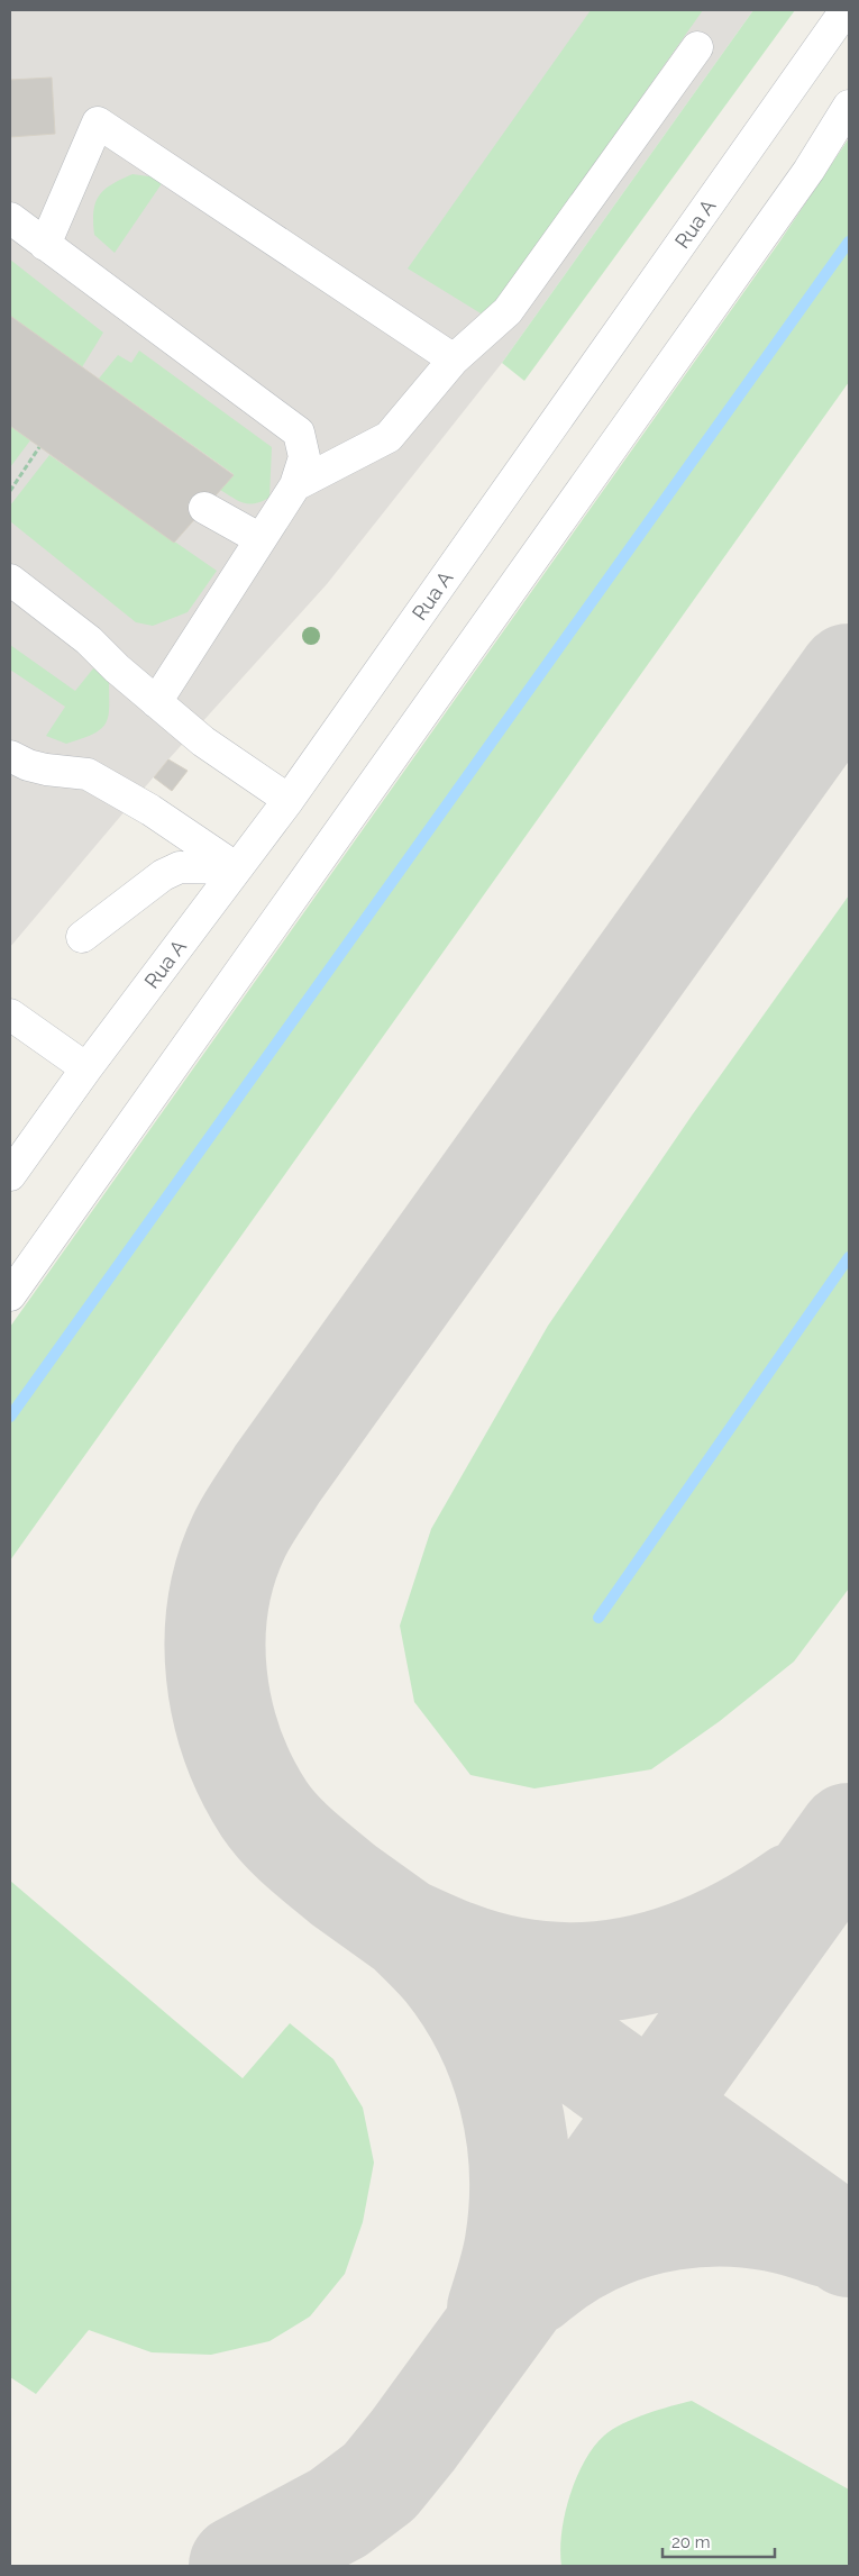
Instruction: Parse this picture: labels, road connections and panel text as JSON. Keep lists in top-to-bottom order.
{
  "streets": {
    "lane": ["Rua A"]
  },
  "scale_bar": "20 m"
}
